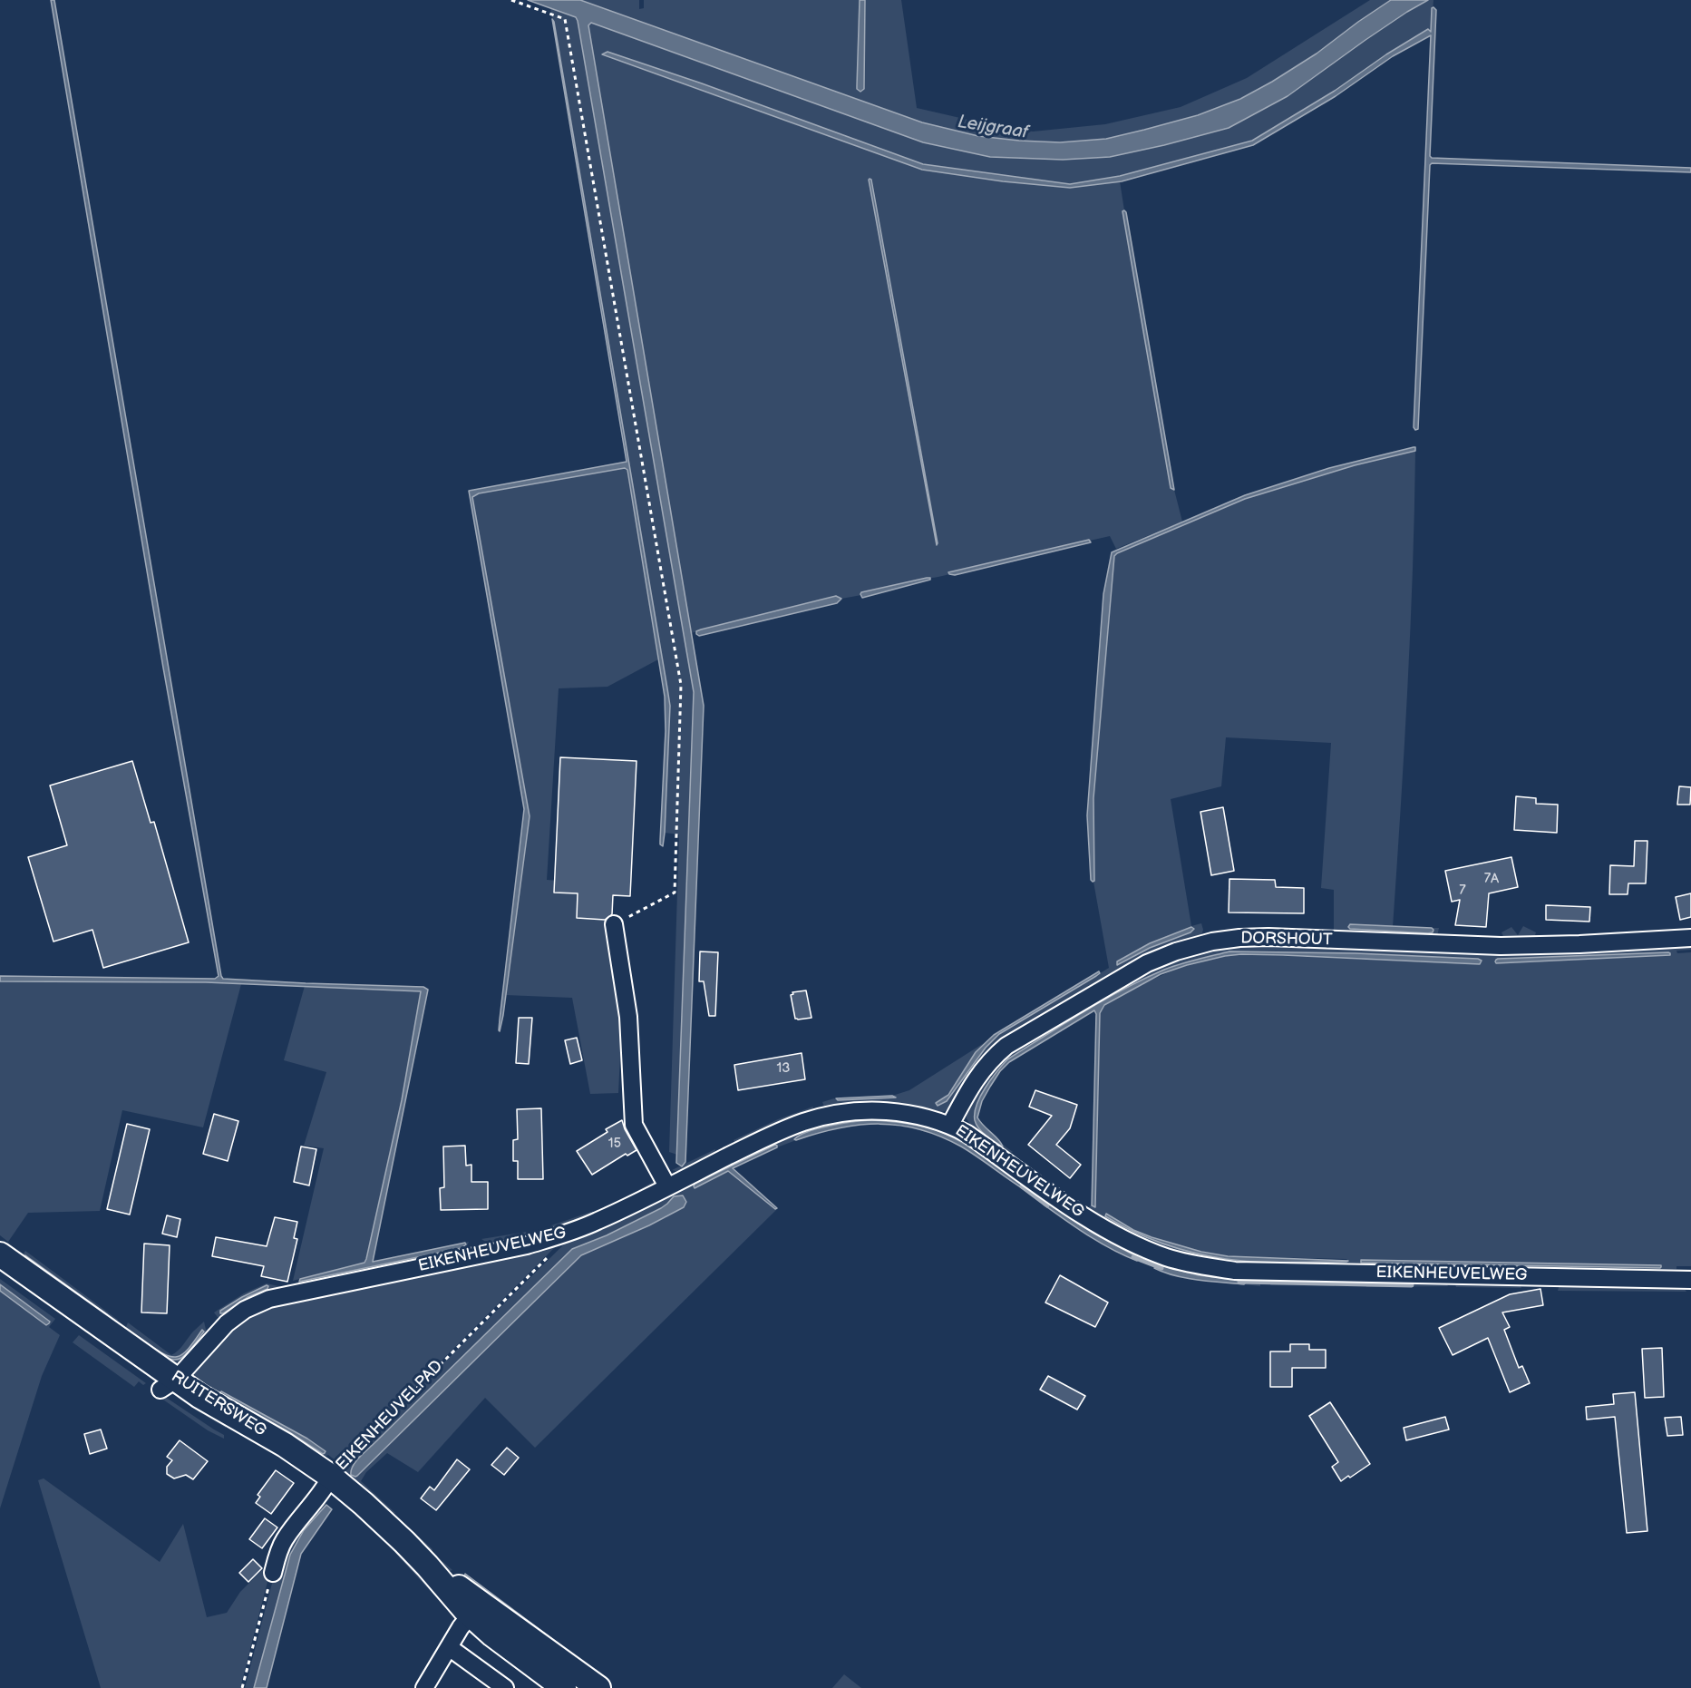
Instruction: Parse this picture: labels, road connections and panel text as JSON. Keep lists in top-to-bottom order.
{
  "streets": {
    "street": [
      "DORSHOUT",
      "EIKENHEUVELWEG",
      "RUITERSWEG",
      "EIKENHEUVELPAD"
    ]
  },
  "crossings": [
    ["DORSHOUT", "EIKENHEUVELWEG"],
    ["EIKENHEUVELWEG", "RUITERSWEG"],
    ["EIKENHEUVELWEG", "EIKENHEUVELPAD"],
    ["RUITERSWEG", "EIKENHEUVELPAD"]
  ],
  "water": ["Leijgraaf"],
  "house_numbers": [
    "7A",
    "7",
    "13",
    "15"
  ]
}
